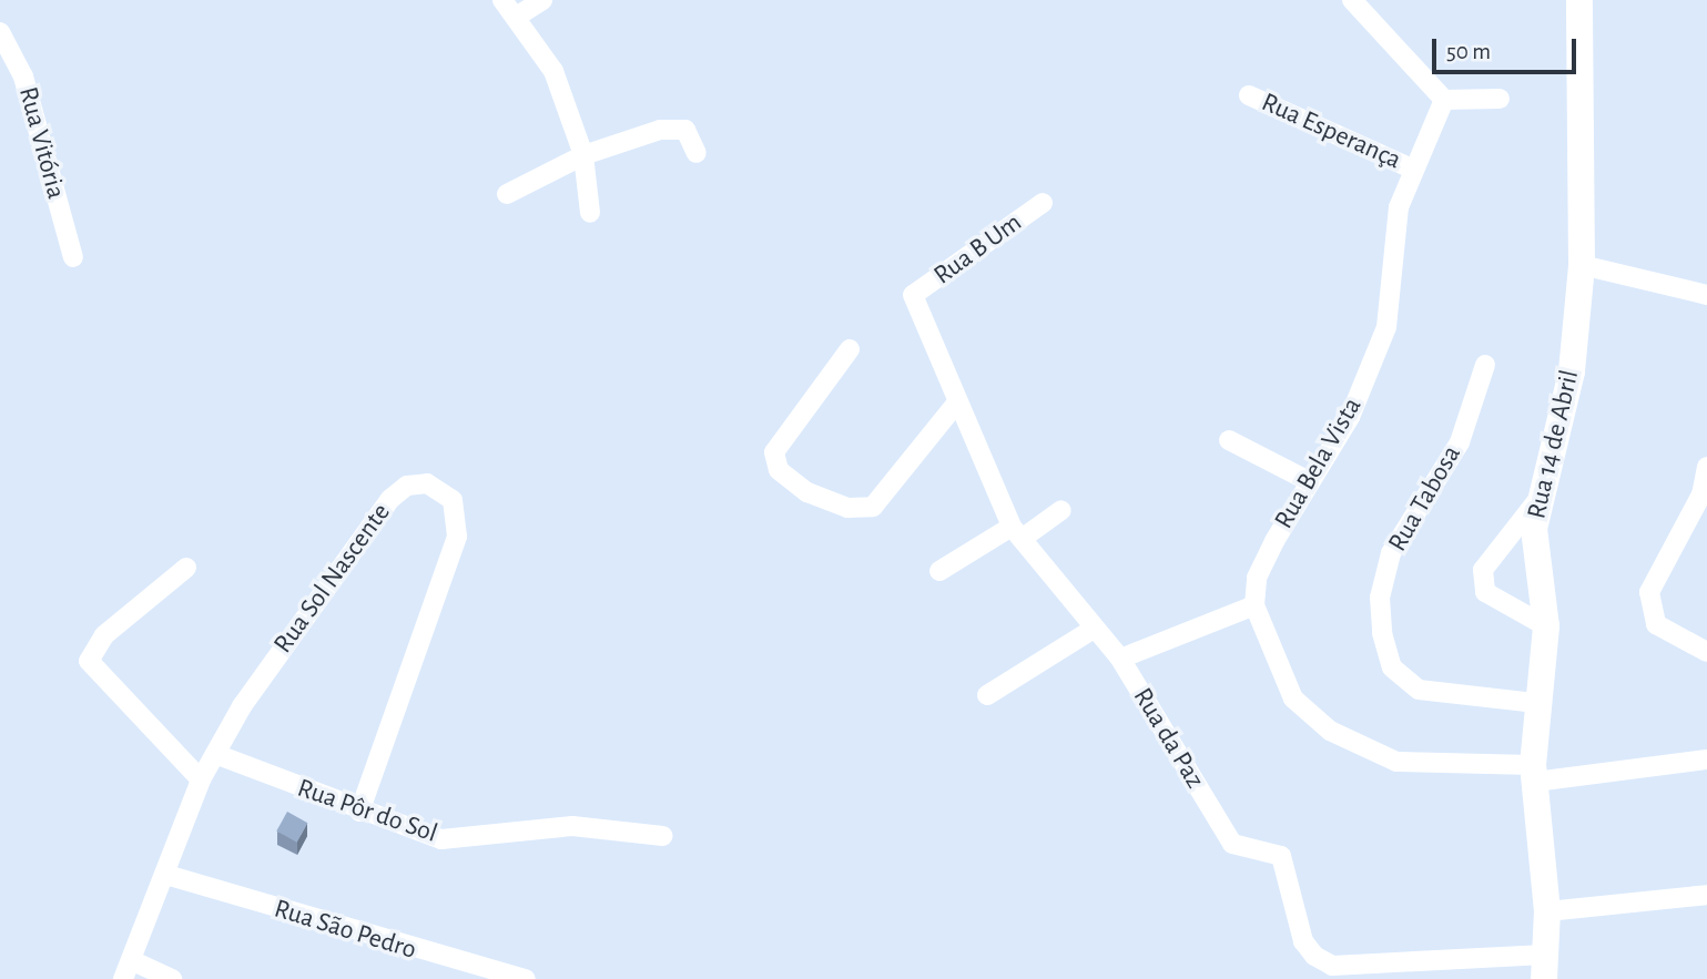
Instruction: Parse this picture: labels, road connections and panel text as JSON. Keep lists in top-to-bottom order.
{
  "streets": {
    "street": [
      "Rua Esperança",
      "Rua Vitória",
      "Rua B Um",
      "Rua 14 de Abril",
      "Rua Bela Vista",
      "Rua Tabosa",
      "Rua Sol Nascente",
      "Rua da Paz",
      "Rua Pôr do Sol",
      "Rua São Pedro"
    ]
  },
  "crossings": [
    ["Rua Esperança", "Rua Bela Vista"],
    ["Rua B Um", "Rua da Paz"],
    ["Rua 14 de Abril", "Rua Tabosa"],
    ["Rua 14 de Abril", "Rua da Paz"],
    ["Rua Sol Nascente", "Rua Pôr do Sol"],
    ["Rua Sol Nascente", "Rua São Pedro"]
  ],
  "scale_bar": "50 m"
}
